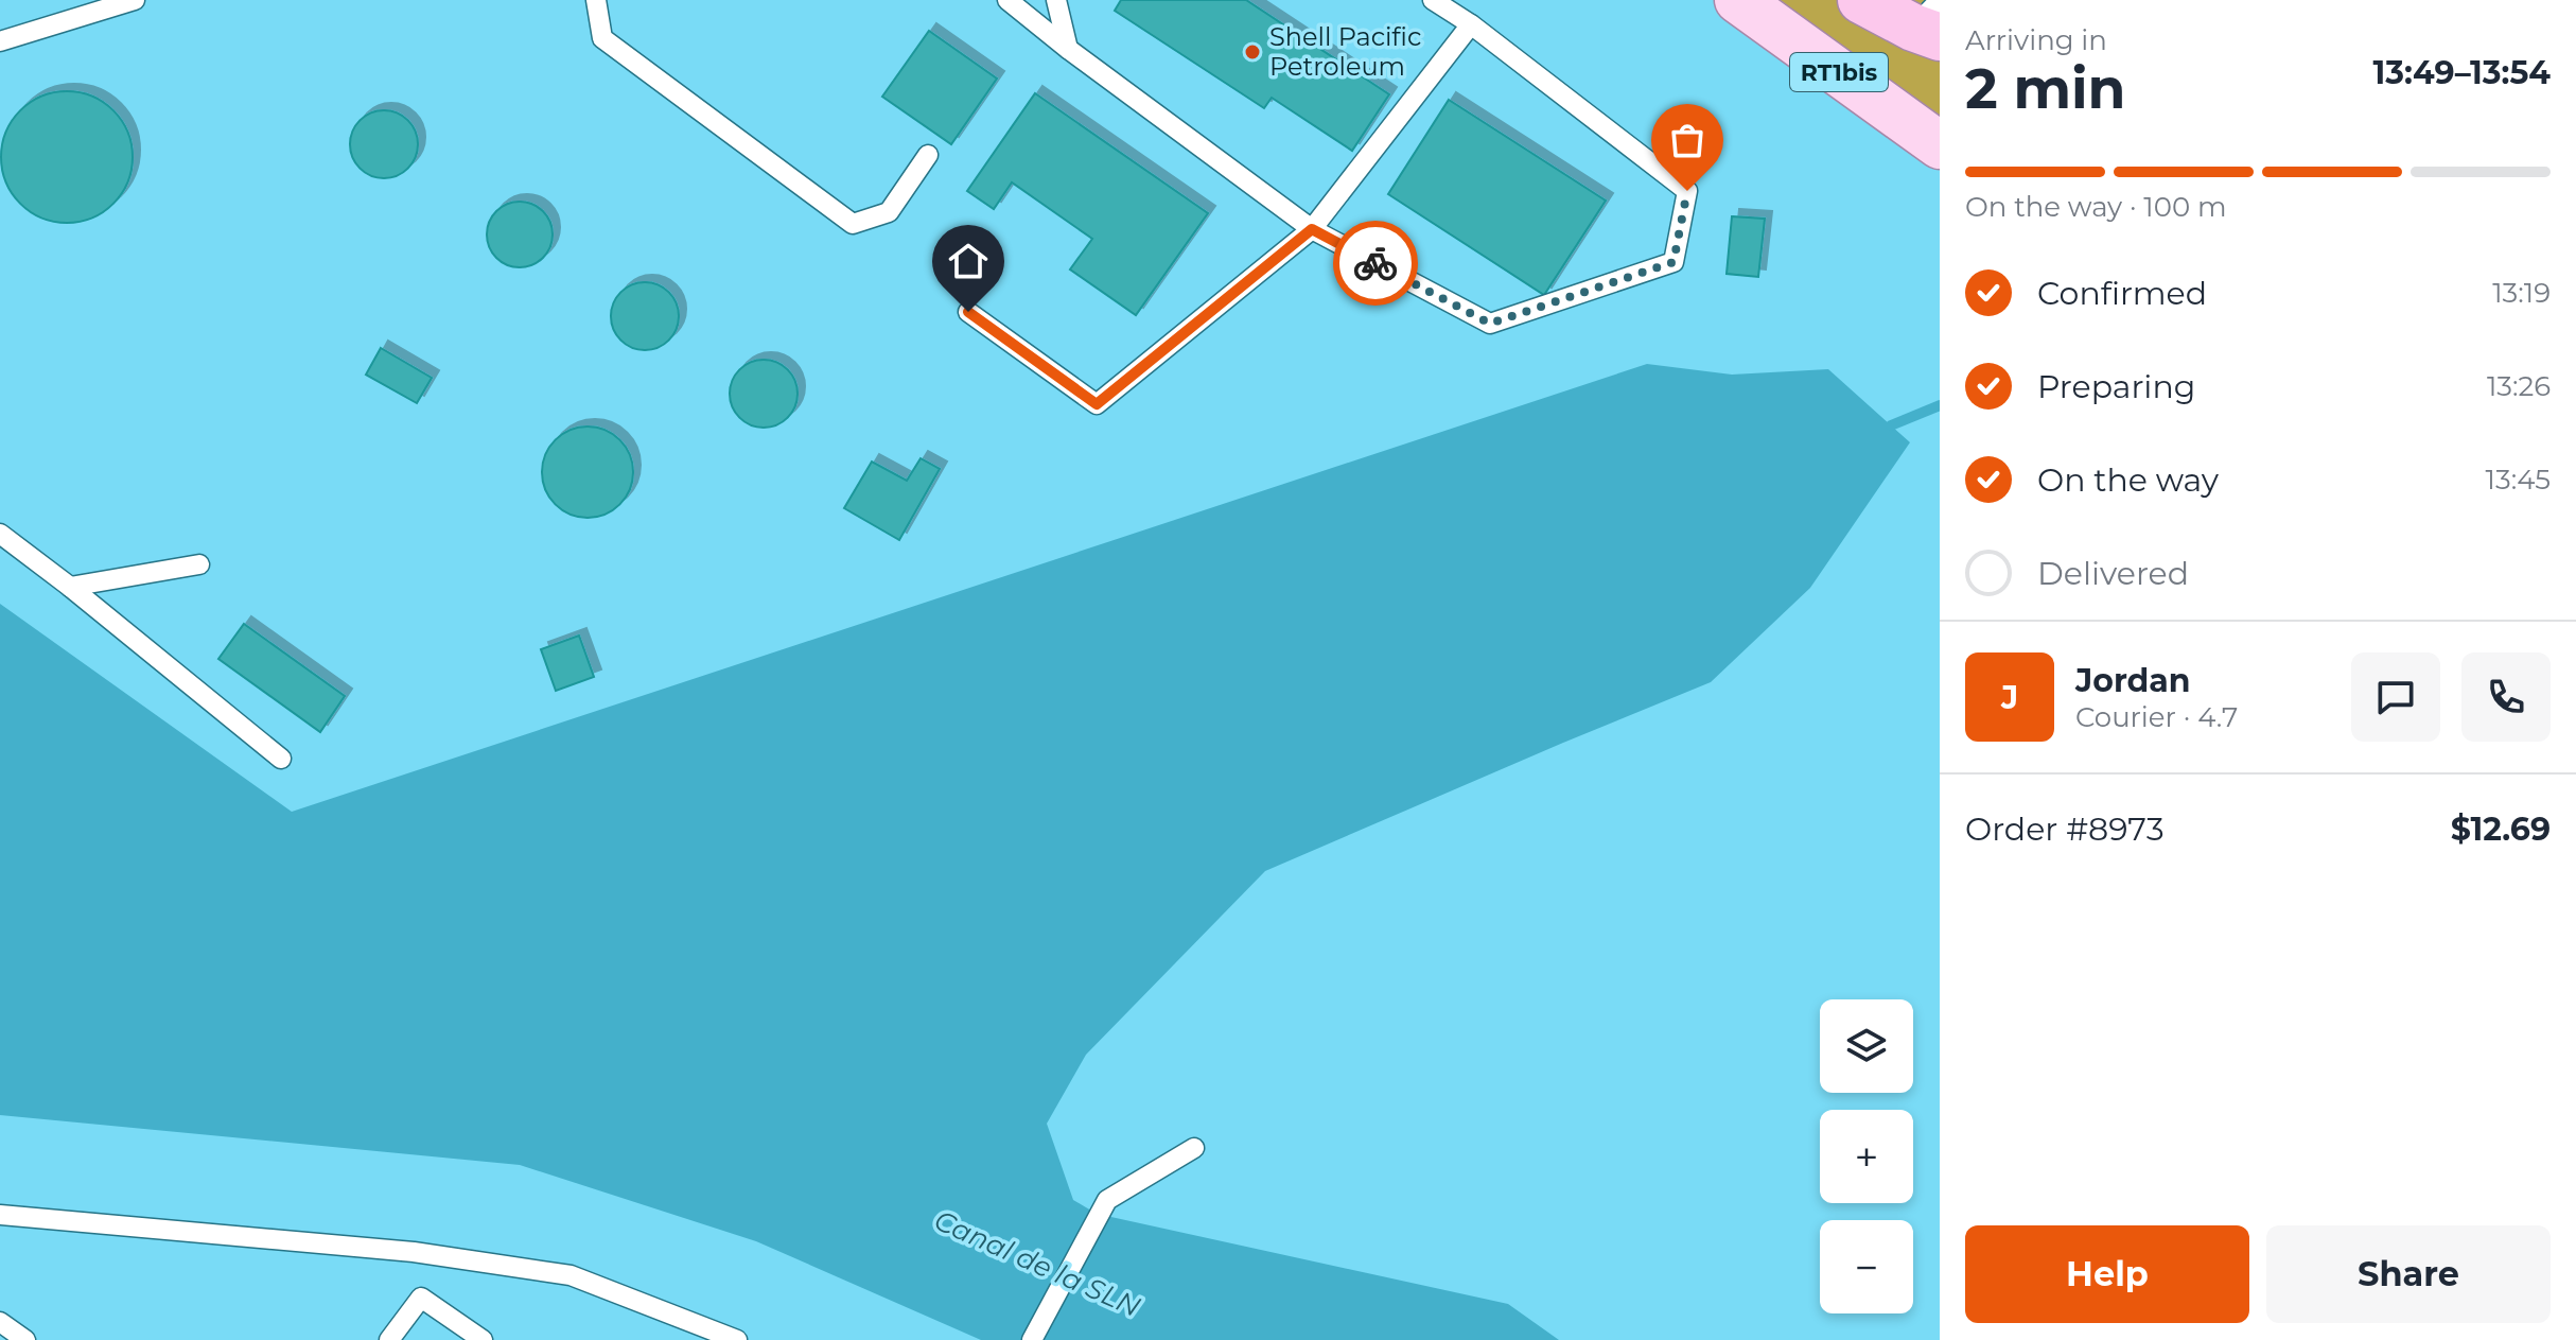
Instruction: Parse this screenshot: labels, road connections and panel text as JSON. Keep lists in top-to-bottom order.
{
  "streets": {
    "main road": ["RT1bis"]
  },
  "water": ["Canal de la SLN"],
  "places": ["Shell Pacific Petroleum"],
  "page": {
    "heading": ["2 min", "Arriving in", "13:49–13:54"],
    "panel": [
      "Jordan",
      "Courier · 4.7",
      "Order #8973",
      "$12.69"
    ],
    "bar": "On the way · 100 m",
    "list": [
      ["Confirmed", "13:19"],
      ["Preparing", "13:26"],
      ["On the way", "13:45"],
      "Delivered"
    ],
    "round": "J",
    "map_buttons": ["+", "−"],
    "buttons": ["Help", "Share"]
  }
}
